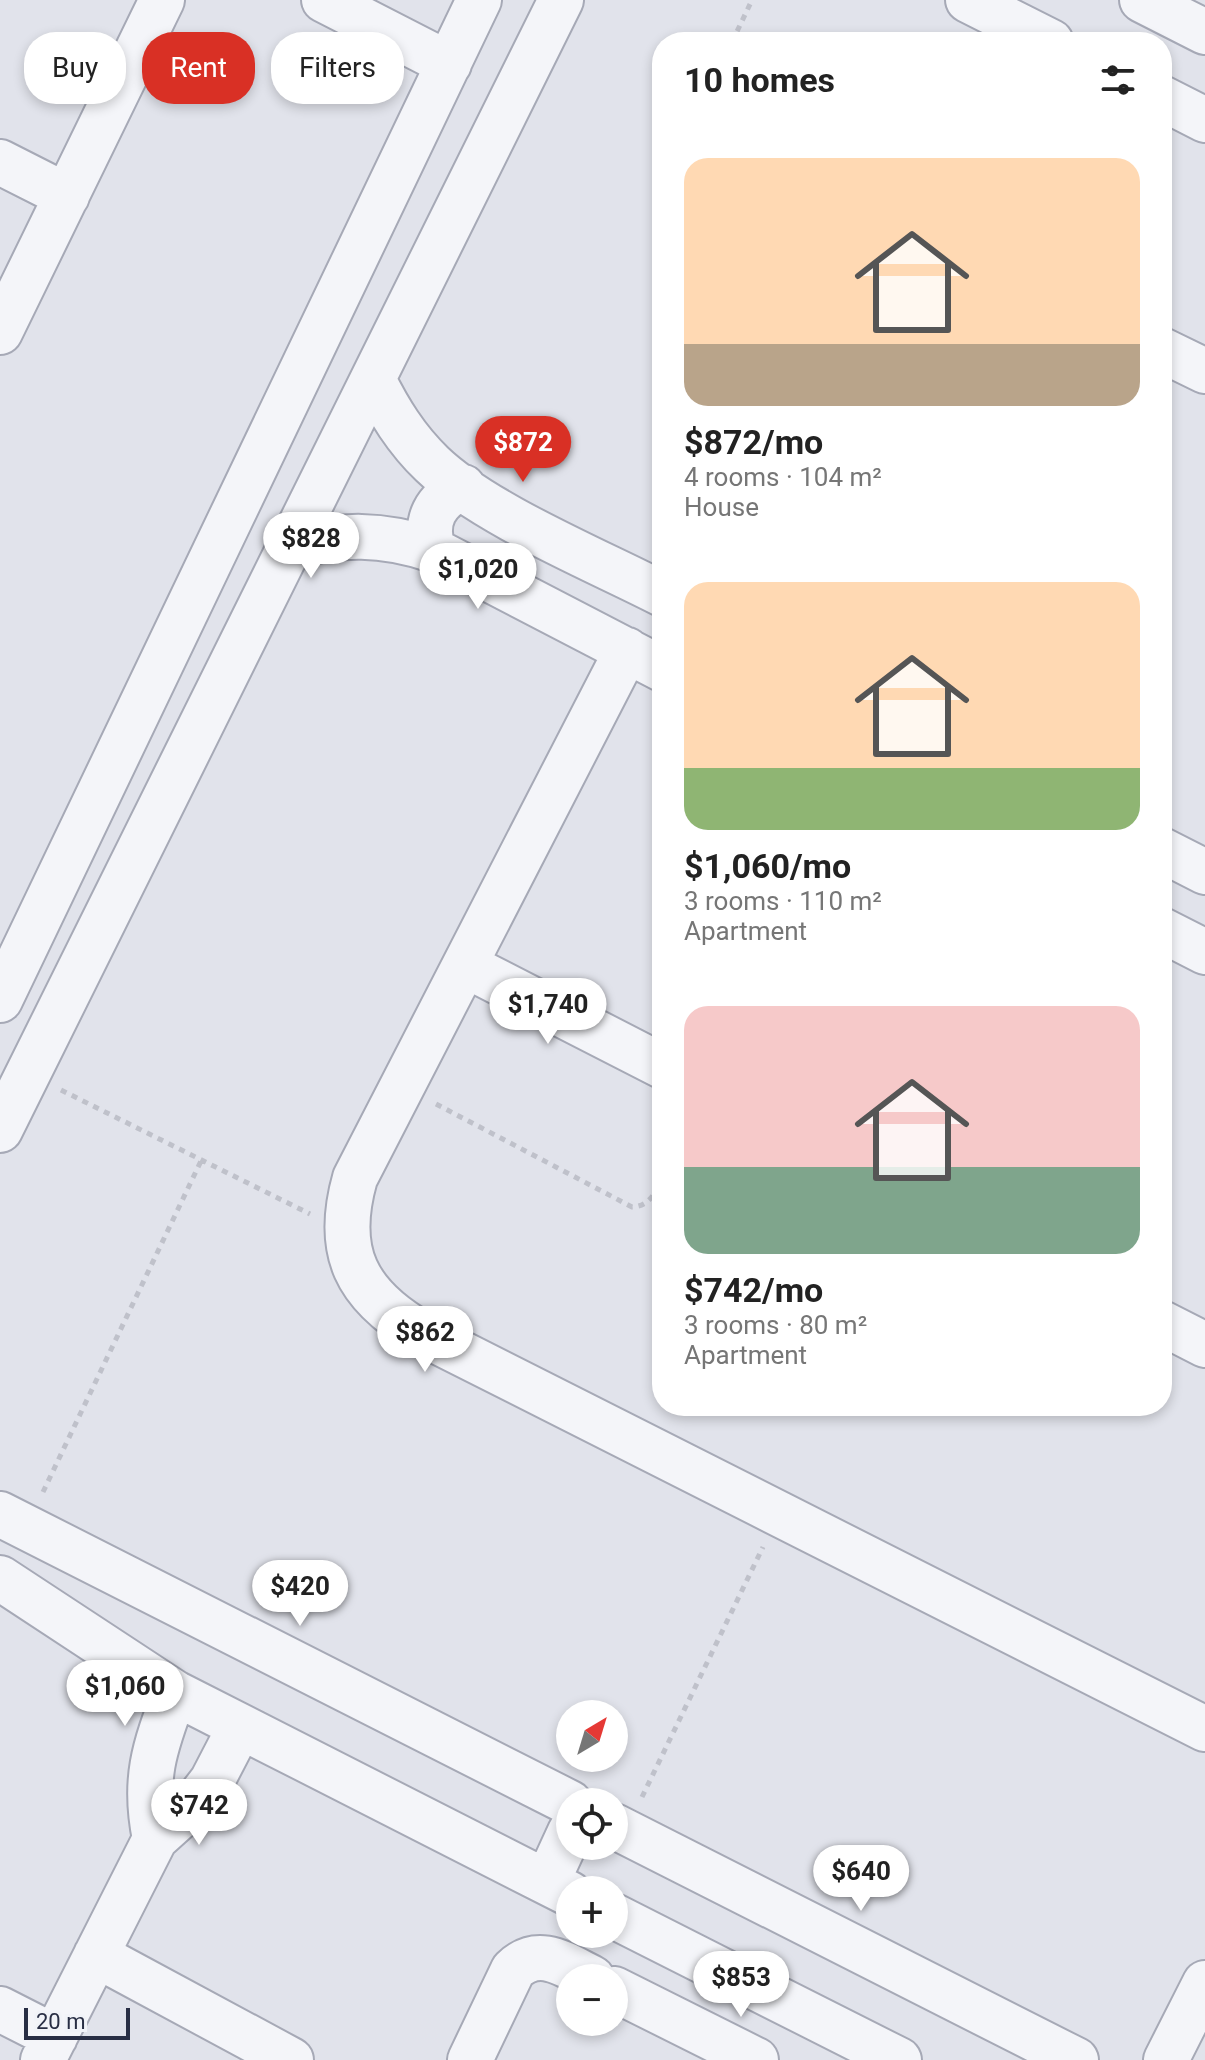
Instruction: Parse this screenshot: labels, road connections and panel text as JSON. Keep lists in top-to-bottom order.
{
  "scale_bar": "20 m",
  "north": "top right",
  "page": {
    "chip": ["Buy", "Rent", "Filters"],
    "heading": "10 homes",
    "list": [
      {
        "name": "$872/mo",
        "note": "4 rooms · 104 m² · House"
      },
      {
        "name": "$1,060/mo",
        "note": "3 rooms · 110 m² · Apartment"
      },
      {
        "name": "$742/mo",
        "note": "3 rooms · 80 m² · Apartment"
      }
    ],
    "price": [
      "$872",
      "$828",
      "$1,020",
      "$1,740",
      "$862",
      "$420",
      "$1,060",
      "$742",
      "$640",
      "$853"
    ],
    "map_buttons": ["+", "−"],
    "scale": "20 m"
  }
}
